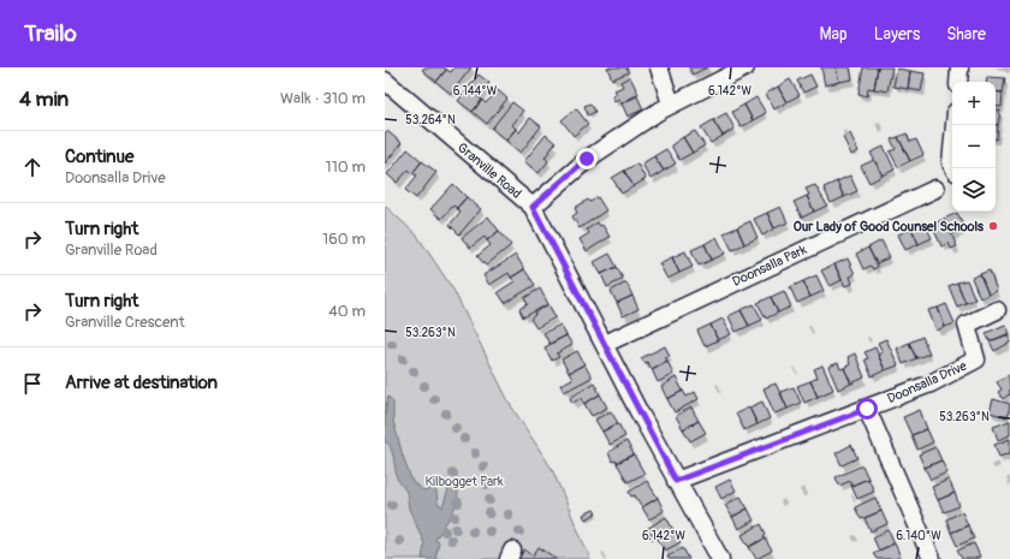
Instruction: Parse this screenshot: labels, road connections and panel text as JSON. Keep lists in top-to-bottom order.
{
  "streets": {
    "street": ["Granville Road", "Doonsalla Park", "Doonsalla Drive"]
  },
  "crossings": [
    ["Granville Road", "Doonsalla Park"],
    ["Granville Road", "Doonsalla Drive"]
  ],
  "parks": ["Kilbogget Park"],
  "places": ["Our Lady of Good Counsel Schools"],
  "page": {
    "header": "Trailo",
    "nav": ["Map", "Layers", "Share"],
    "heading": ["4 min", "Walk · 310 m"],
    "map_buttons": ["+", "−"],
    "list": [
      ["Continue", "Doonsalla Drive", "110 m"],
      ["Turn right", "Granville Road", "160 m"],
      ["Turn right", "Granville Crescent", "40 m"],
      "Arrive at destination"
    ]
  },
  "coordinates": [
    "6.144°W",
    "6.142°W",
    "53.264°N",
    "53.263°N",
    "6.140°W"
  ]
}
